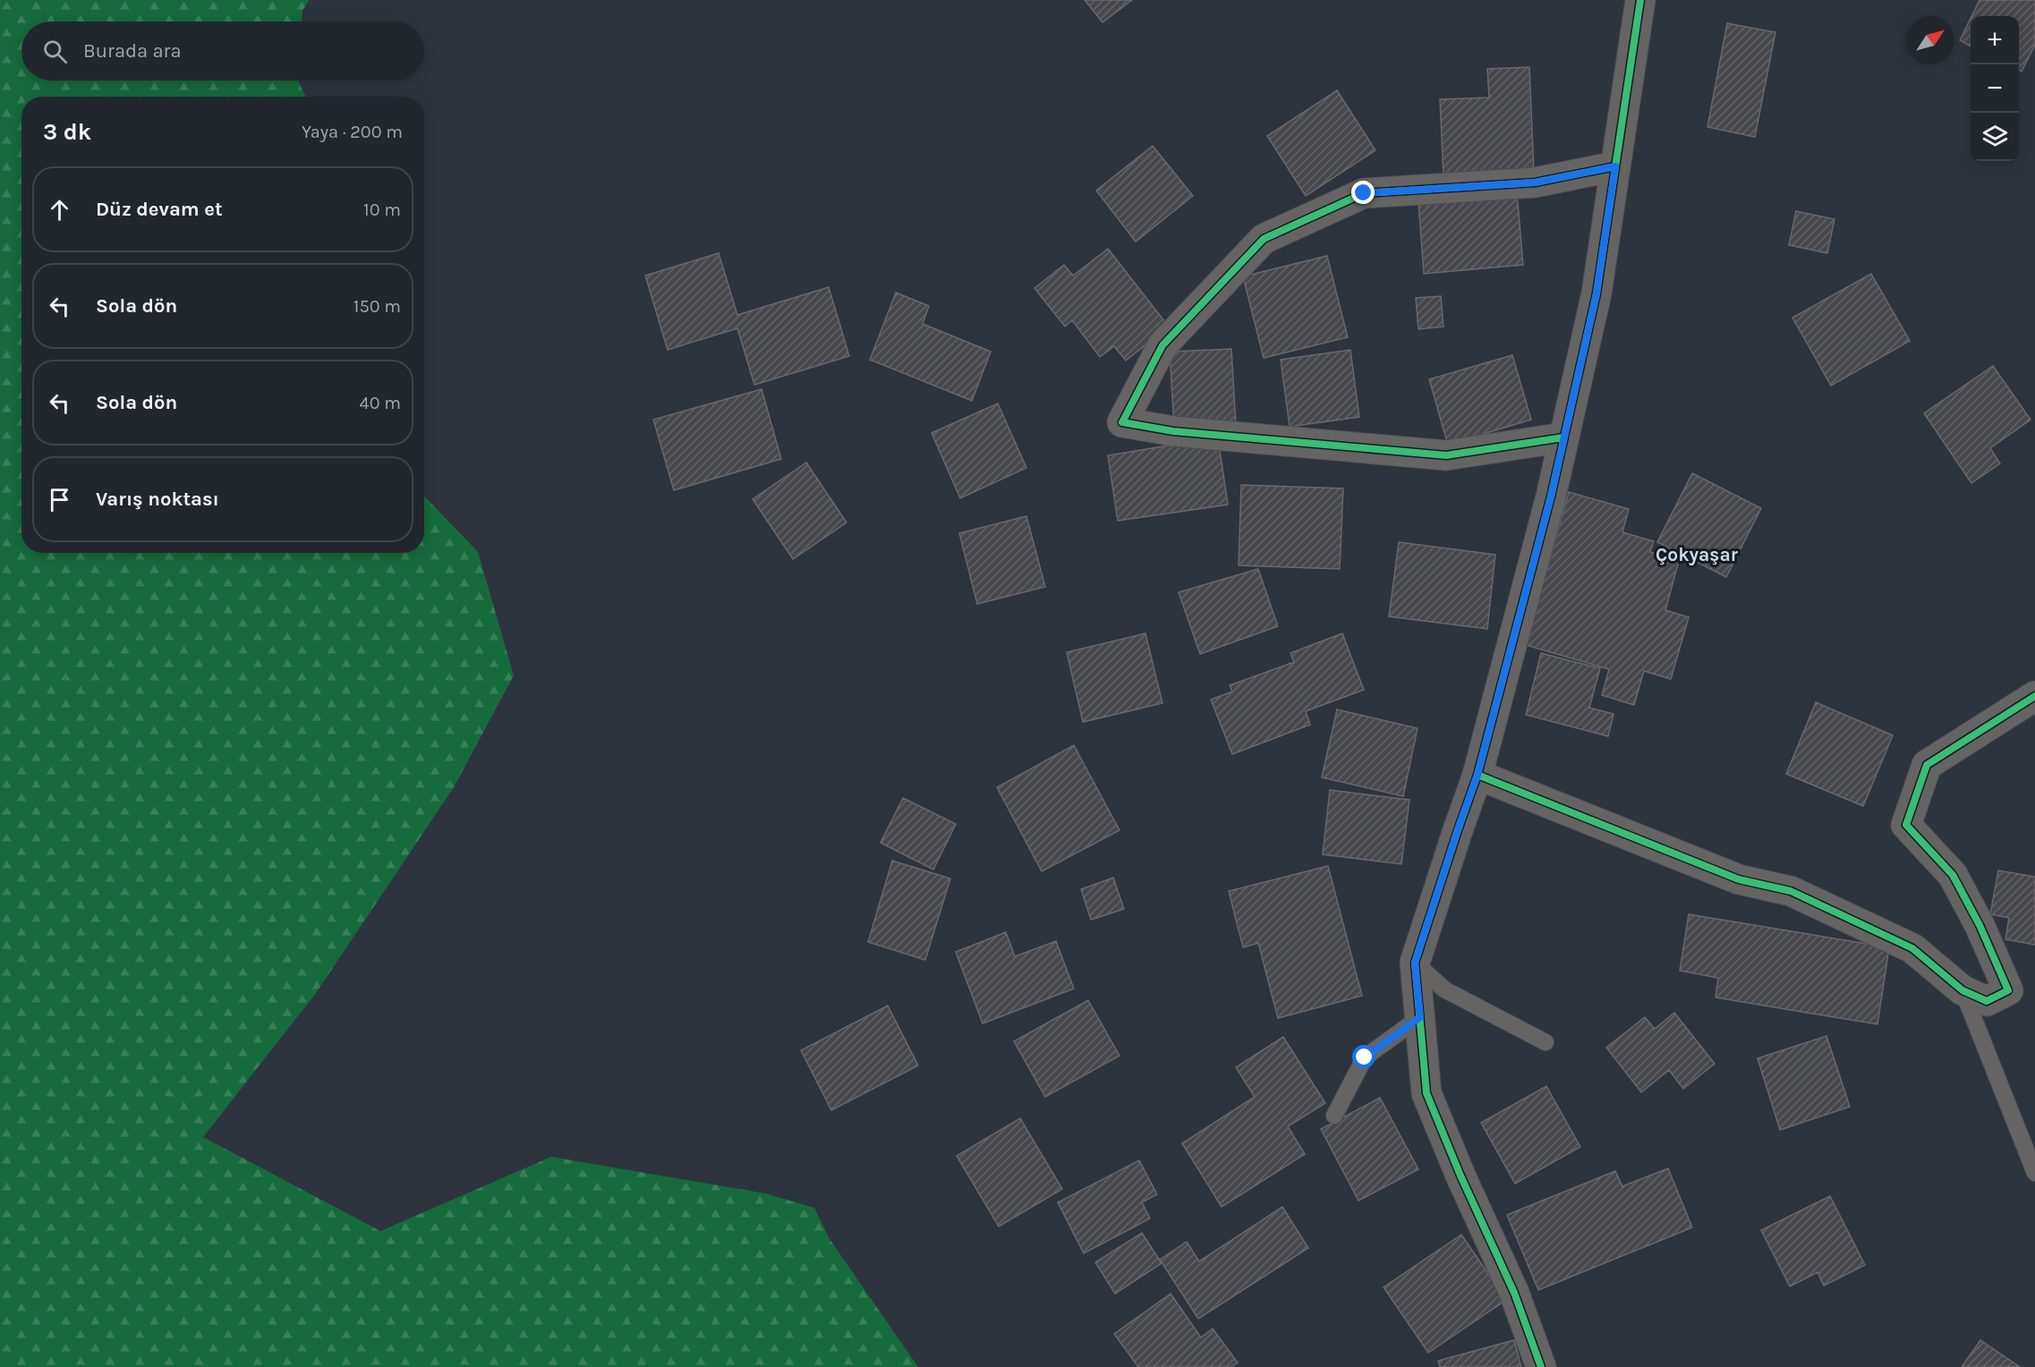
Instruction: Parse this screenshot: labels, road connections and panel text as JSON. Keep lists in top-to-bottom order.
{
  "districts": ["Çokyaşar"],
  "north": "top right",
  "page": {
    "map_buttons": ["+", "−"],
    "search": "Burada ara",
    "heading": ["3 dk", "Yaya · 200 m"],
    "list": [
      ["Düz devam et", "10 m"],
      ["Sola dön", "150 m"],
      ["Sola dön", "40 m"],
      "Varış noktası"
    ]
  }
}
